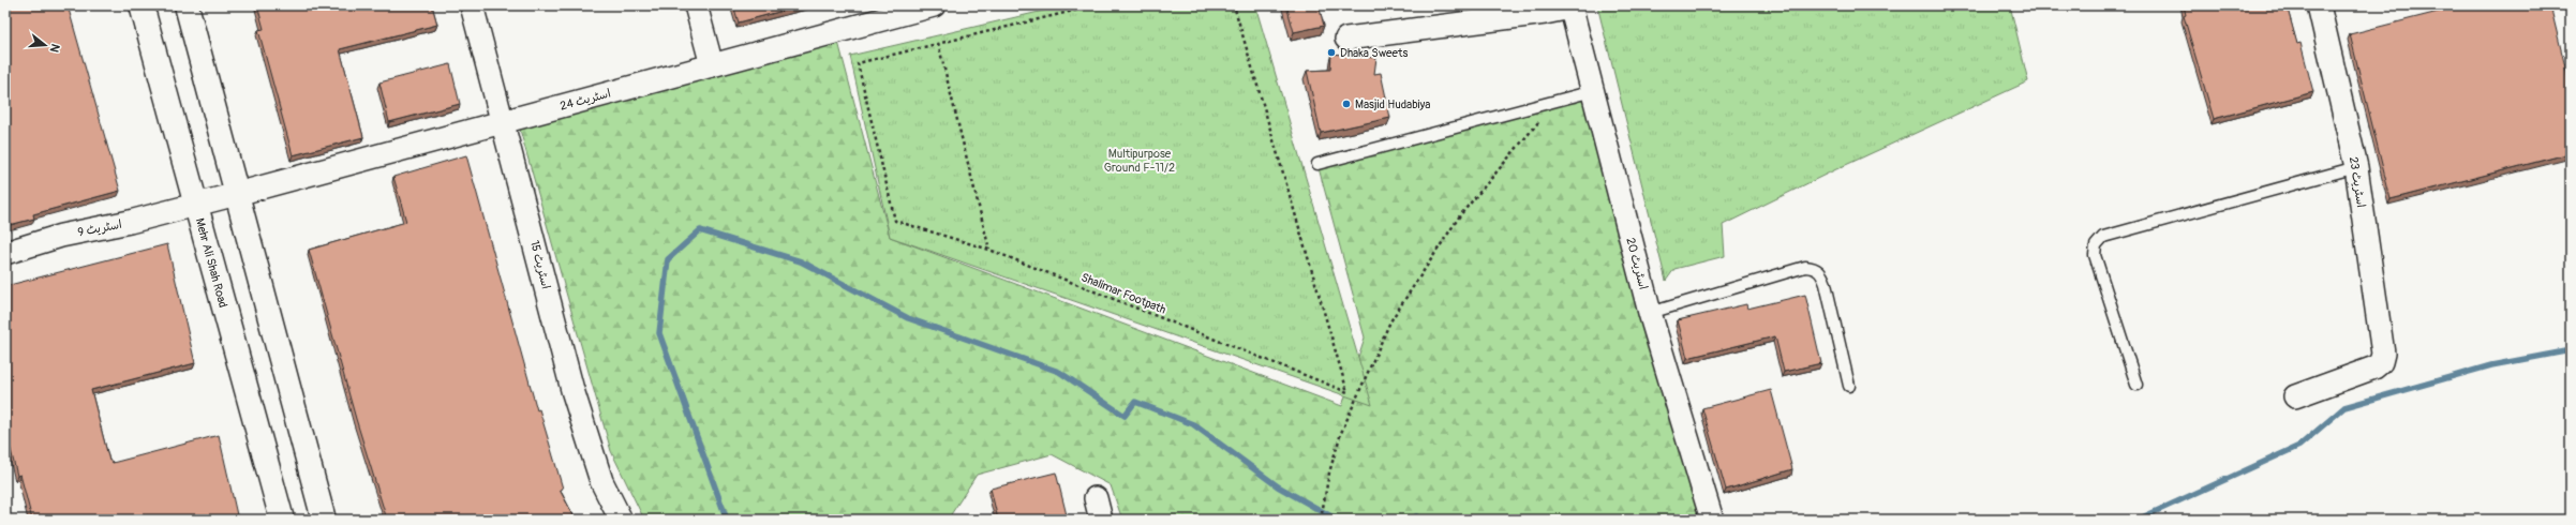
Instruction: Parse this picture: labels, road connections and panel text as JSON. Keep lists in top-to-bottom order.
{
  "streets": {
    "street": [
      "اسٹریٹ 24",
      "اسٹریٹ 23",
      "اسٹریٹ 9",
      "Mehr Ali Shah Road",
      "اسٹریٹ 20",
      "اسٹریٹ 15"
    ],
    "path": ["Shalimar Footpath"]
  },
  "crossings": [
    ["اسٹریٹ 24", "اسٹریٹ 9"],
    ["اسٹریٹ 24", "اسٹریٹ 15"],
    ["اسٹریٹ 9", "Mehr Ali Shah Road"]
  ],
  "parks": ["Multipurpose Ground F-11/2"],
  "places": ["Dhaka Sweets", "Masjid Hudabiya"],
  "north": "right"
}
